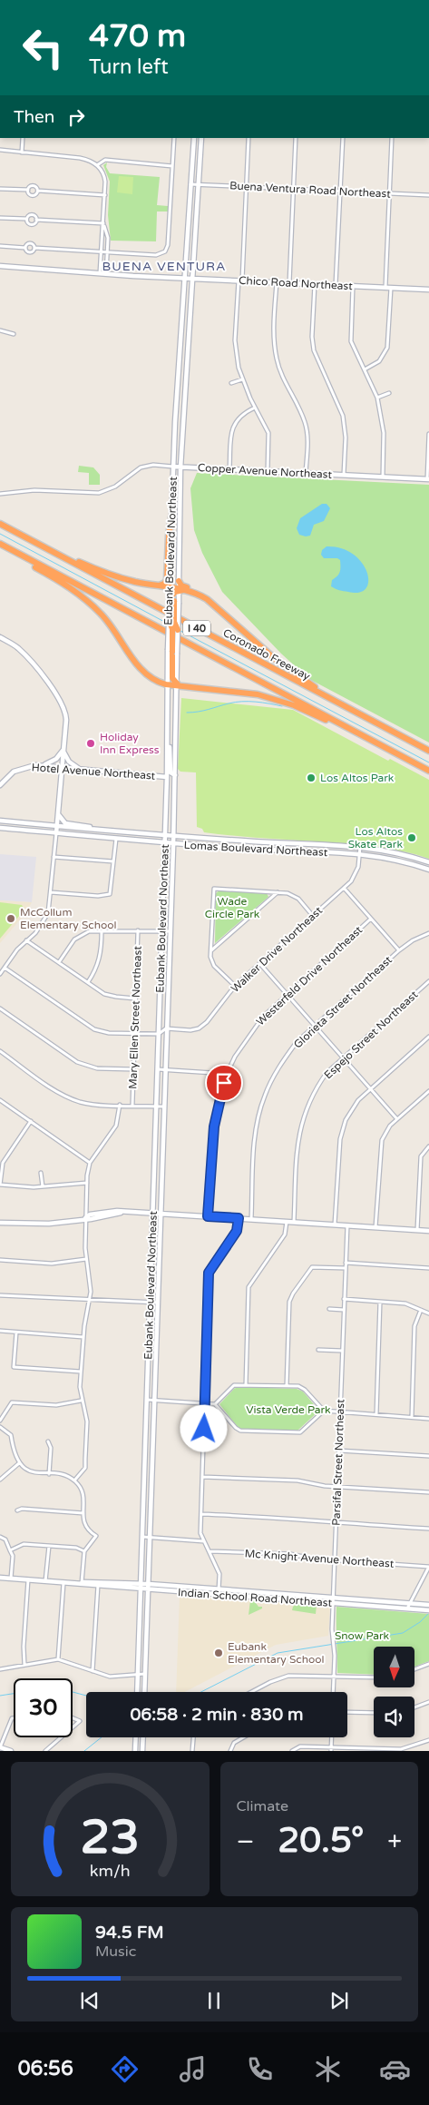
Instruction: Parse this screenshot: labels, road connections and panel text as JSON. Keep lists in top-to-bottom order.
{
  "streets": {
    "highway": ["I 40", "Coronado Freeway"],
    "main road": [
      "Chico Road Northeast",
      "Copper Avenue Northeast",
      "Eubank Boulevard Northeast",
      "Hotel Avenue Northeast",
      "Lomas Boulevard Northeast",
      "Indian School Road Northeast"
    ],
    "street": [
      "Buena Ventura Road Northeast",
      "Walker Drive Northeast",
      "Westerfeld Drive Northeast",
      "Glorieta Street Northeast",
      "Mary Ellen Street Northeast",
      "Espejo Street Northeast",
      "Parsifal Street Northeast",
      "Mc Knight Avenue Northeast"
    ]
  },
  "crossings": [
    ["Buena Ventura Road Northeast", "Eubank Boulevard Northeast"],
    ["Chico Road Northeast", "Eubank Boulevard Northeast"],
    ["Copper Avenue Northeast", "Eubank Boulevard Northeast"],
    ["Eubank Boulevard Northeast", "Hotel Avenue Northeast"],
    ["Eubank Boulevard Northeast", "Lomas Boulevard Northeast"],
    ["Eubank Boulevard Northeast", "Walker Drive Northeast"],
    ["Eubank Boulevard Northeast", "Indian School Road Northeast"],
    ["Lomas Boulevard Northeast", "Walker Drive Northeast"],
    ["Parsifal Street Northeast", "Mc Knight Avenue Northeast"],
    ["Parsifal Street Northeast", "Indian School Road Northeast"]
  ],
  "districts": ["BUENA VENTURA"],
  "parks": ["Wade Circle Park", "Vista Verde Park", "Snow Park"],
  "places": [
    "Holiday Inn Express",
    "Los Altos Park",
    "Los Altos Skate Park",
    "McCollum Elementary School",
    "Eubank Elementary School"
  ],
  "north": "bottom",
  "page": {
    "turn": ["470 m", "Turn left"],
    "then": "Then",
    "limit": "30",
    "trip": "06:58 · 2 min · 830 m",
    "tile": "Climate",
    "heat": ["−", "20.5°", "+"],
    "song": ["94.5 FM", "Music"],
    "tabs": "06:56",
    "gauge": ["23", "km/h"]
  }
}
